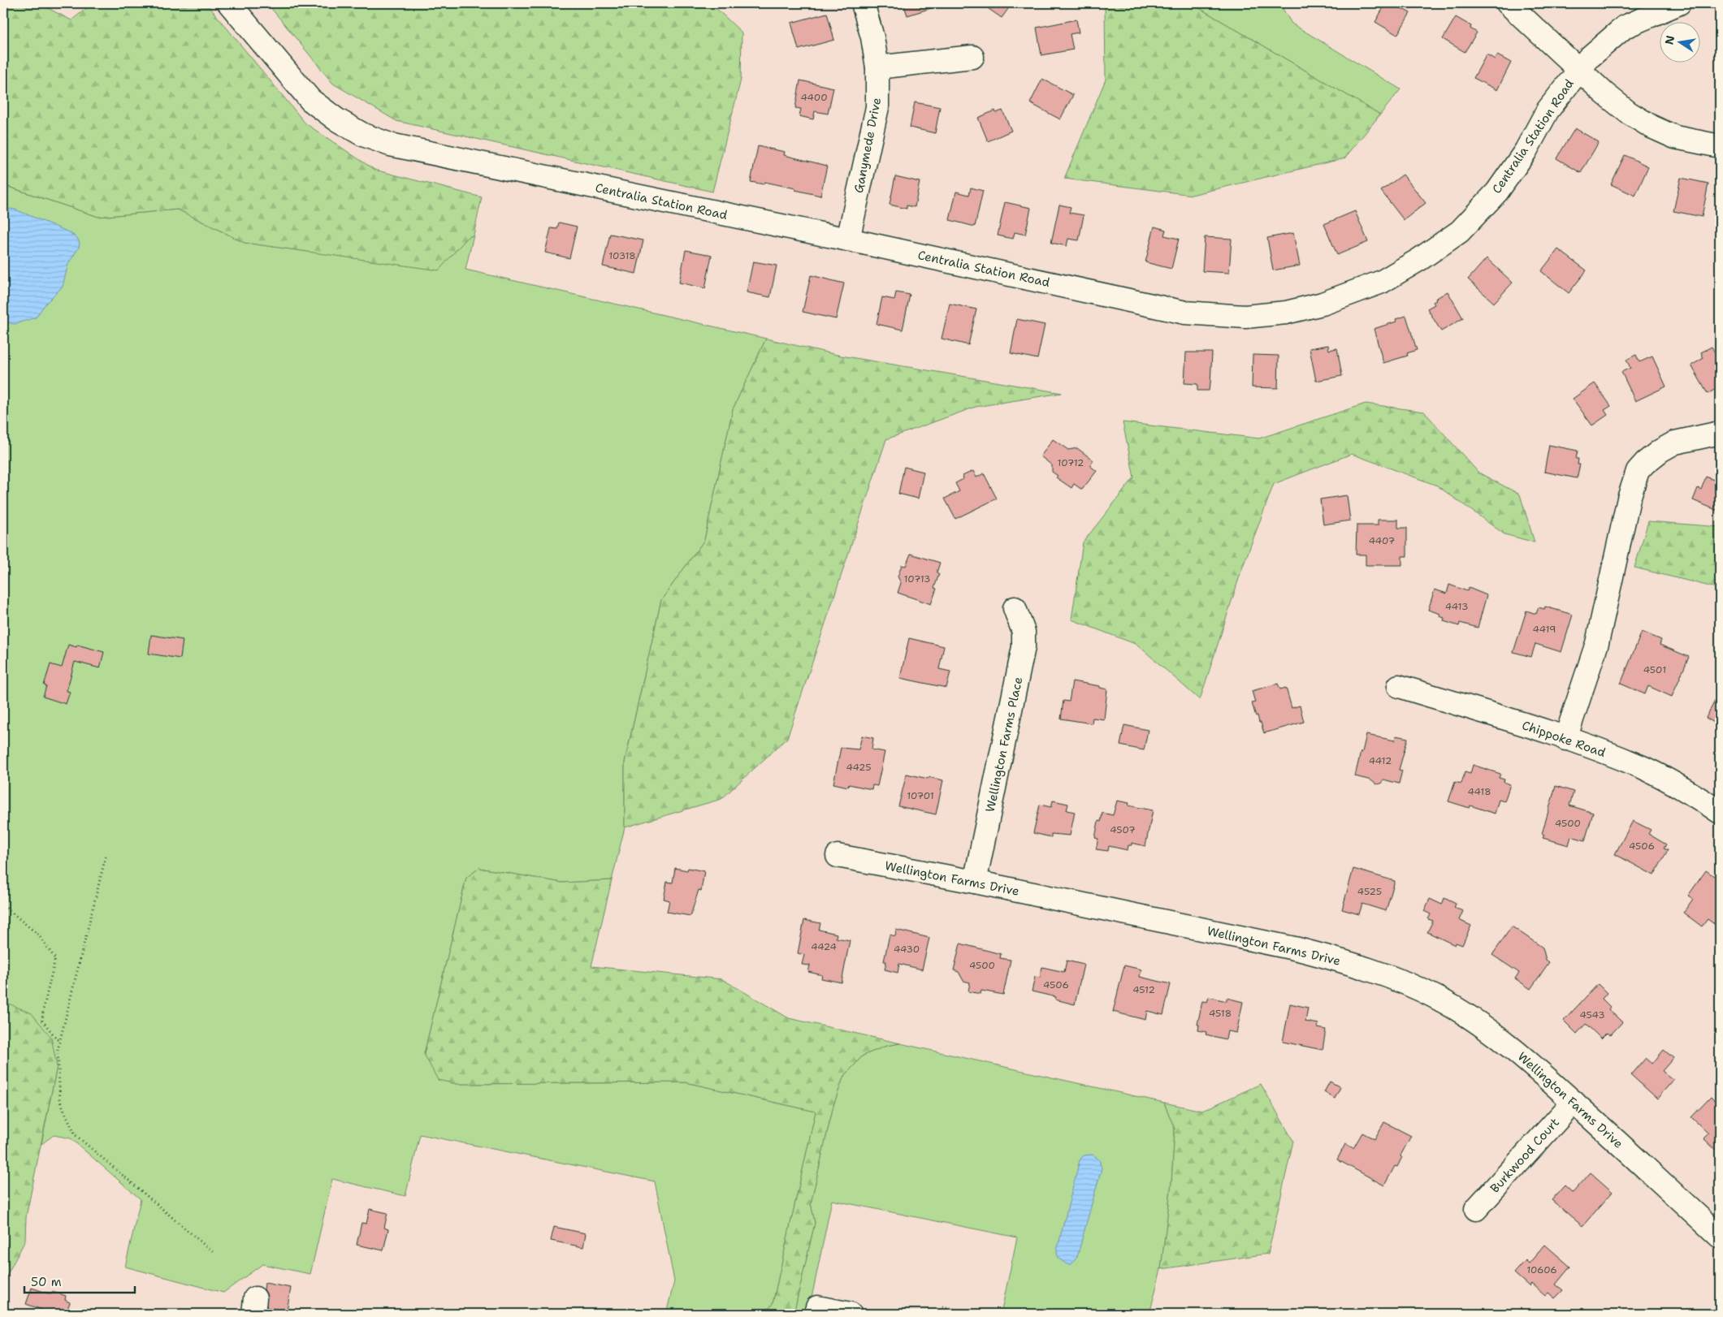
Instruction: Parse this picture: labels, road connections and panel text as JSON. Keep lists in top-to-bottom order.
{
  "streets": {
    "street": [
      "Centralia Station Road",
      "Ganymede Drive",
      "Chippoke Road",
      "Wellington Farms Place",
      "Wellington Farms Drive",
      "Burkwood Court"
    ]
  },
  "crossings": [
    ["Centralia Station Road", "Ganymede Drive"],
    ["Wellington Farms Place", "Wellington Farms Drive"],
    ["Wellington Farms Drive", "Burkwood Court"]
  ],
  "house_numbers": [
    "4400",
    "10318",
    "10712",
    "4407",
    "10713",
    "4413",
    "4419",
    "4501",
    "4412",
    "4425",
    "4418",
    "10701",
    "4500",
    "4507",
    "4506",
    "4525",
    "4424",
    "4430",
    "4500",
    "4506",
    "4512",
    "4518",
    "4543",
    "10606"
  ],
  "scale_bar": "50 m",
  "north": "left"
}
